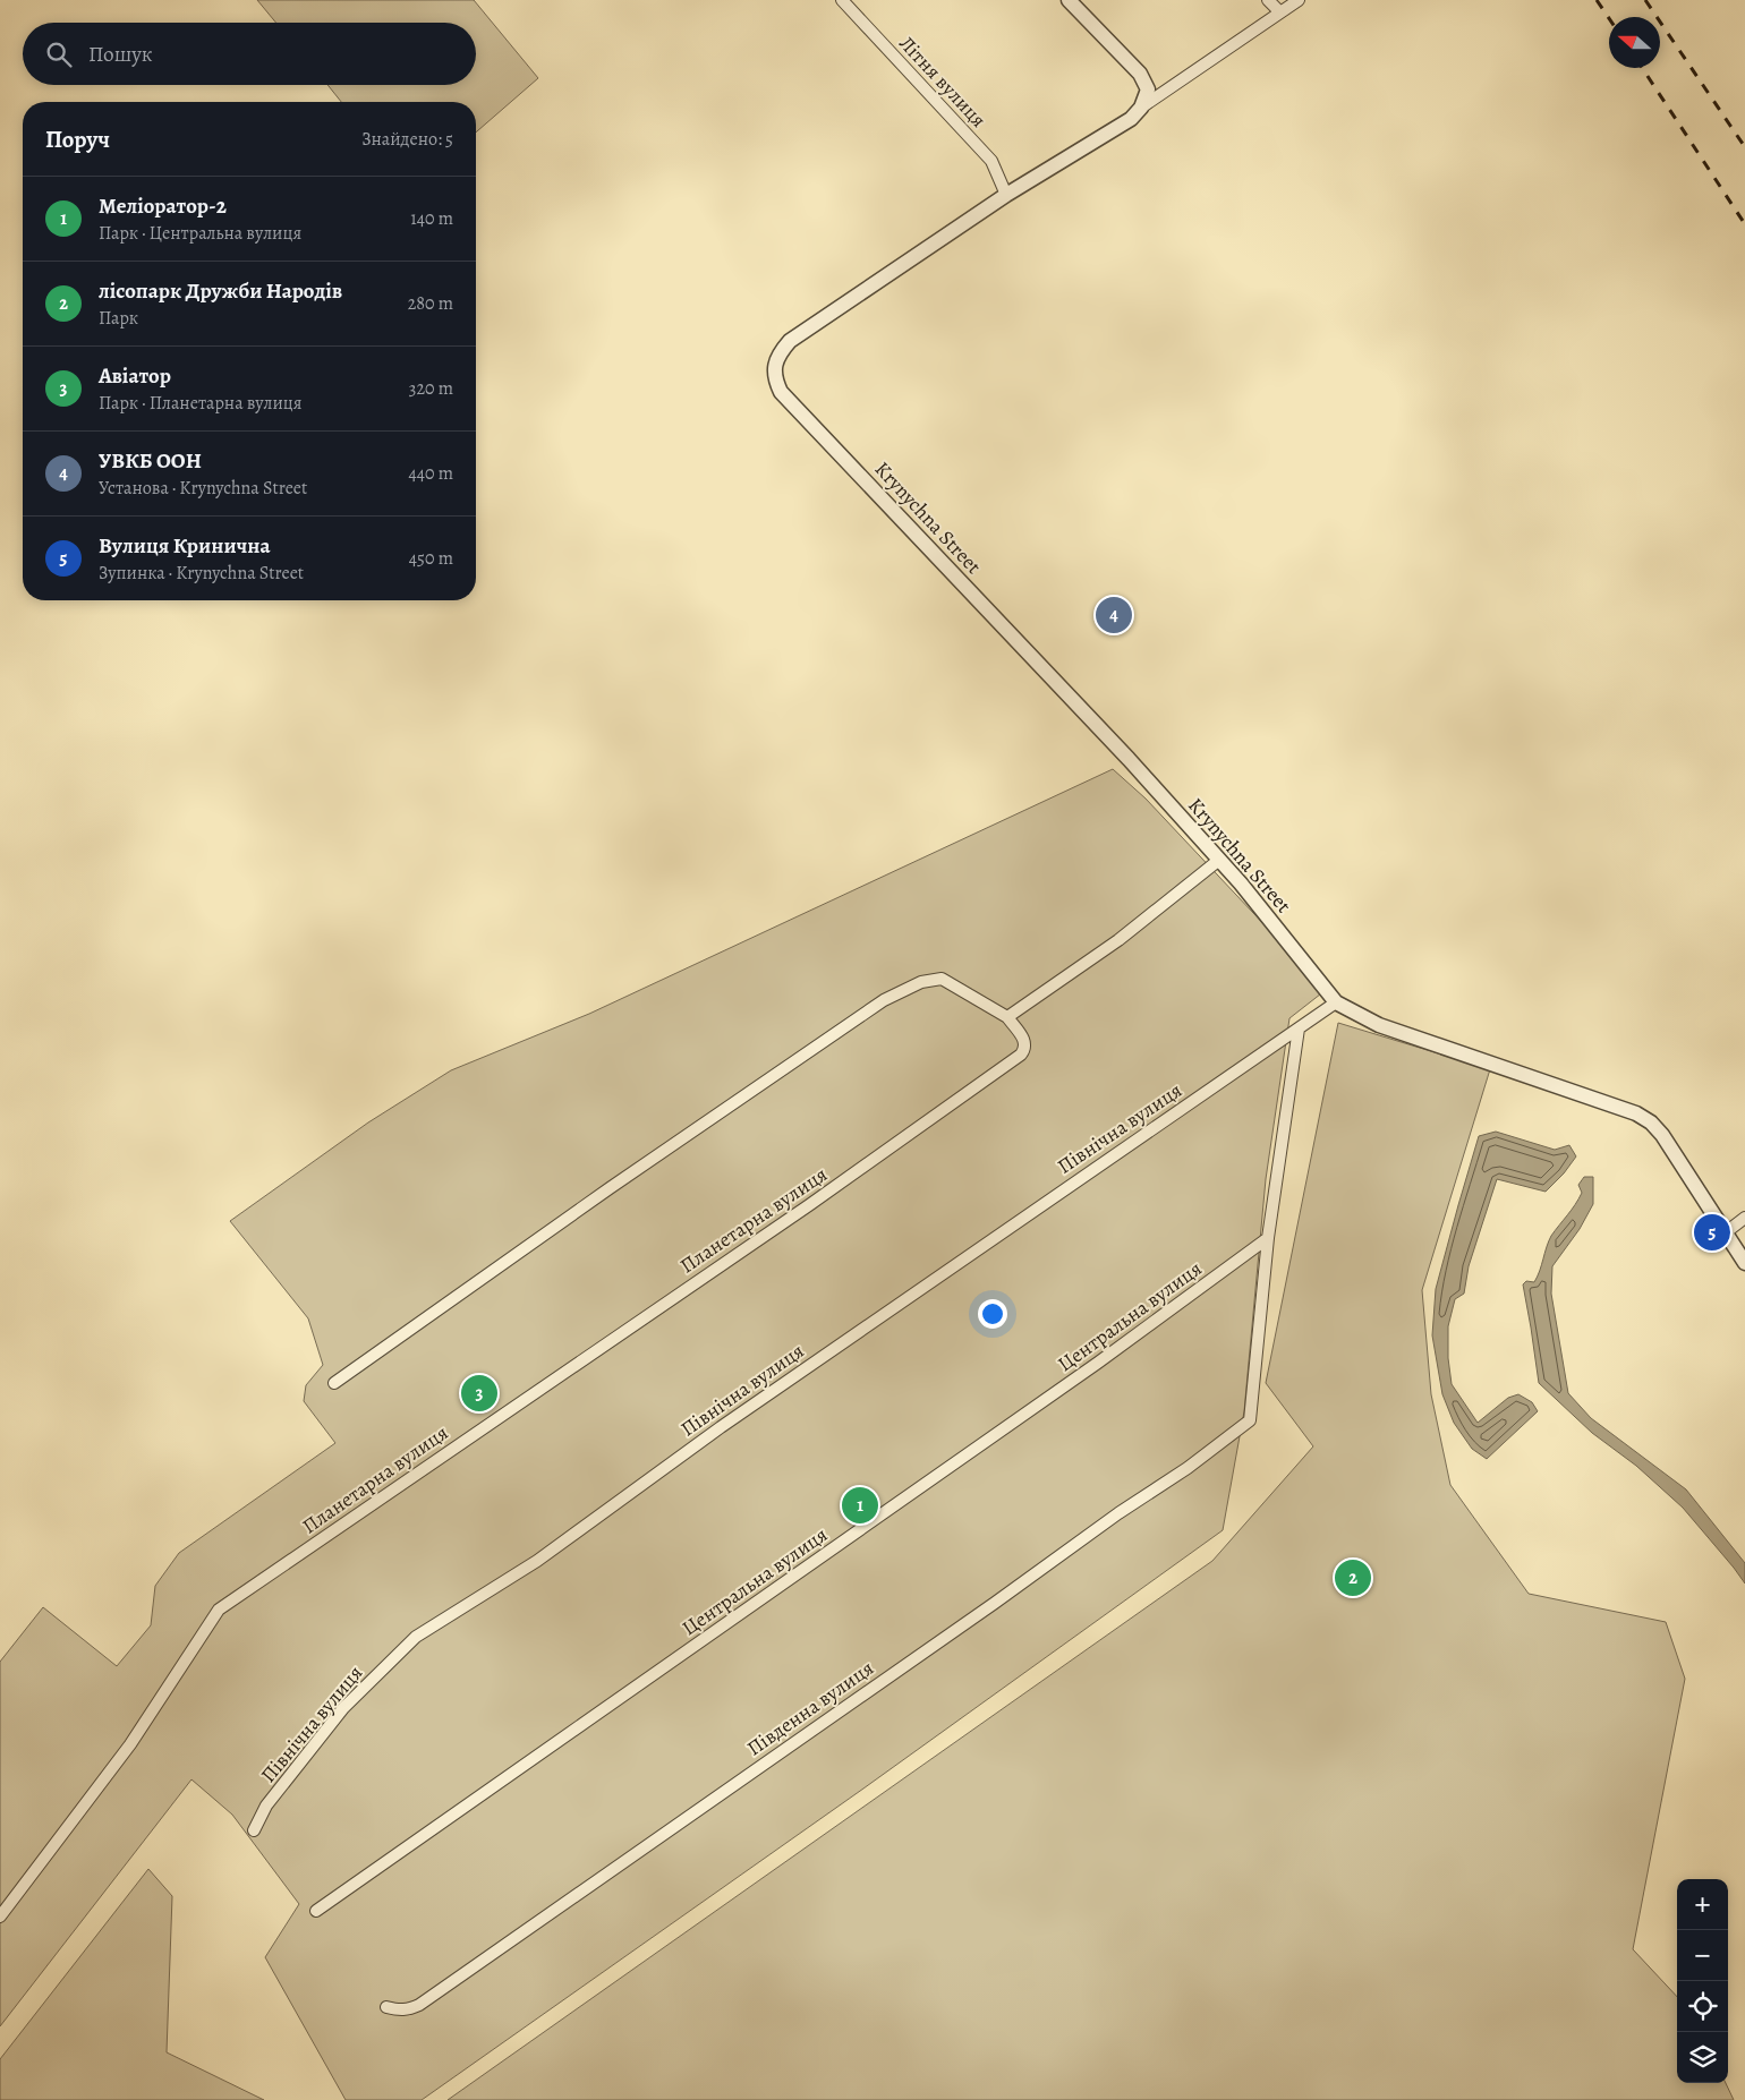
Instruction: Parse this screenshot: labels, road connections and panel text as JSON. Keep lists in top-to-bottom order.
{
  "streets": {
    "street": [
      "Літня вулиця",
      "Krynychna Street",
      "Північна вулиця",
      "Планетарна вулиця",
      "Центральна вулиця",
      "Південна вулиця"
    ]
  },
  "crossings": [
    ["Літня вулиця", "Krynychna Street"],
    ["Krynychna Street", "Північна вулиця"],
    ["Центральна вулиця", "Південна вулиця"]
  ],
  "north": "left",
  "page": {
    "search": "Пошук",
    "heading": ["Поруч", "Знайдено: 5"],
    "list": [
      {
        "mark": "1",
        "name": "Меліоратор-2",
        "note": "Парк · Центральна вулиця",
        "value": "140 m"
      },
      {
        "mark": "2",
        "name": "лісопарк Дружби Народів",
        "note": "Парк",
        "value": "280 m"
      },
      {
        "mark": "3",
        "name": "Авіатор",
        "note": "Парк · Планетарна вулиця",
        "value": "320 m"
      },
      {
        "mark": "4",
        "name": "УВКБ ООН",
        "note": "Установа · Krynychna Street",
        "value": "440 m"
      },
      {
        "mark": "5",
        "name": "Вулиця Кринична",
        "note": "Зупинка · Krynychna Street",
        "value": "450 m"
      }
    ],
    "pins": [
      "4",
      "5",
      "3",
      "1",
      "2"
    ],
    "map_buttons": ["+", "−"]
  }
}
